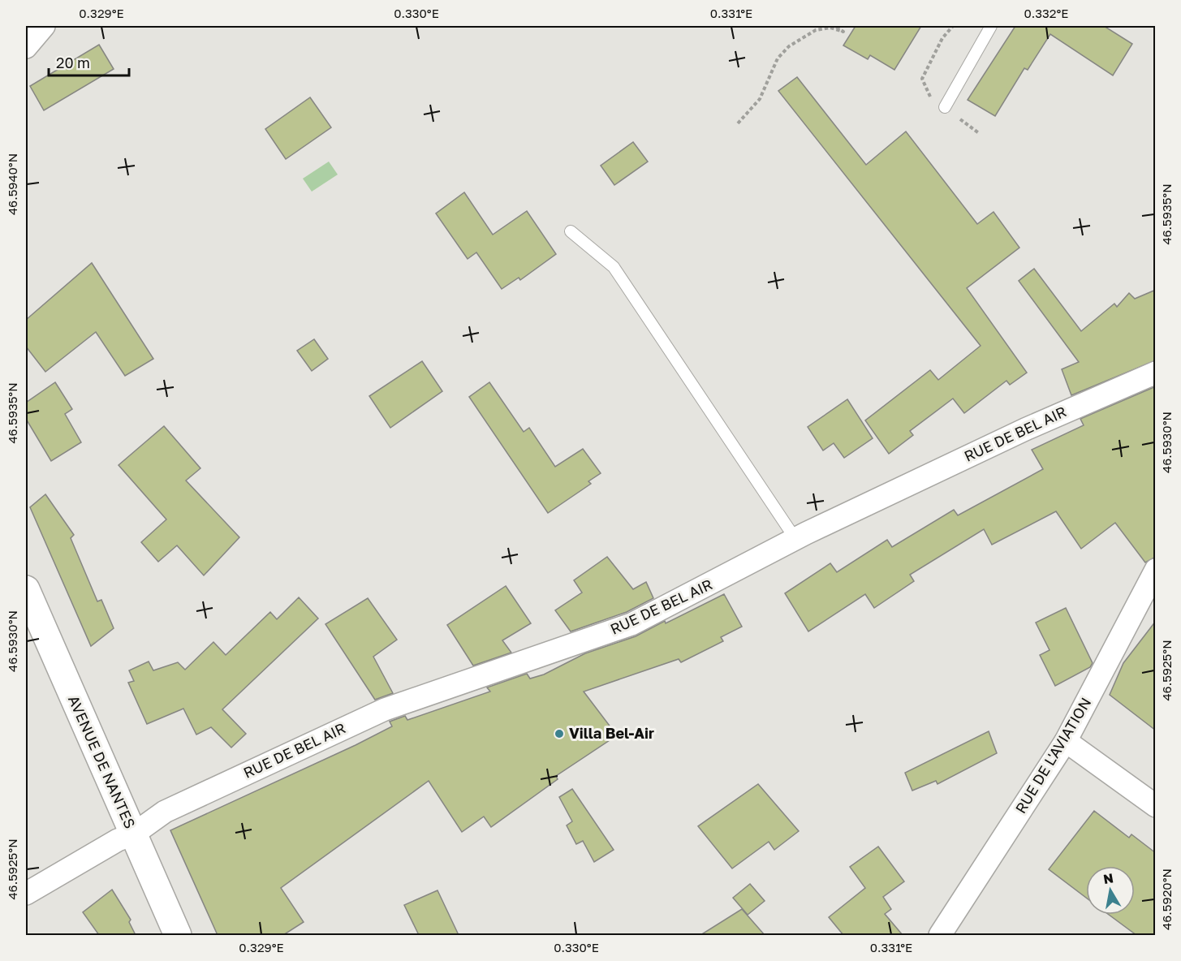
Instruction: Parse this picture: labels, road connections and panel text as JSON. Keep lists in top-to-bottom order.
{
  "streets": {
    "main road": ["AVENUE DE NANTES"],
    "street": ["RUE DE BEL AIR", "RUE DE L'AVIATION"]
  },
  "crossings": [
    ["RUE DE BEL AIR", "AVENUE DE NANTES"]
  ],
  "places": ["Villa Bel-Air"],
  "scale_bar": "20 m",
  "north": "top",
  "coordinates": [
    "0.329°E",
    "0.330°E",
    "0.331°E",
    "0.332°E",
    "46.5940°N",
    "46.5935°N",
    "46.5930°N",
    "46.5925°N",
    "46.5920°N"
  ]
}
